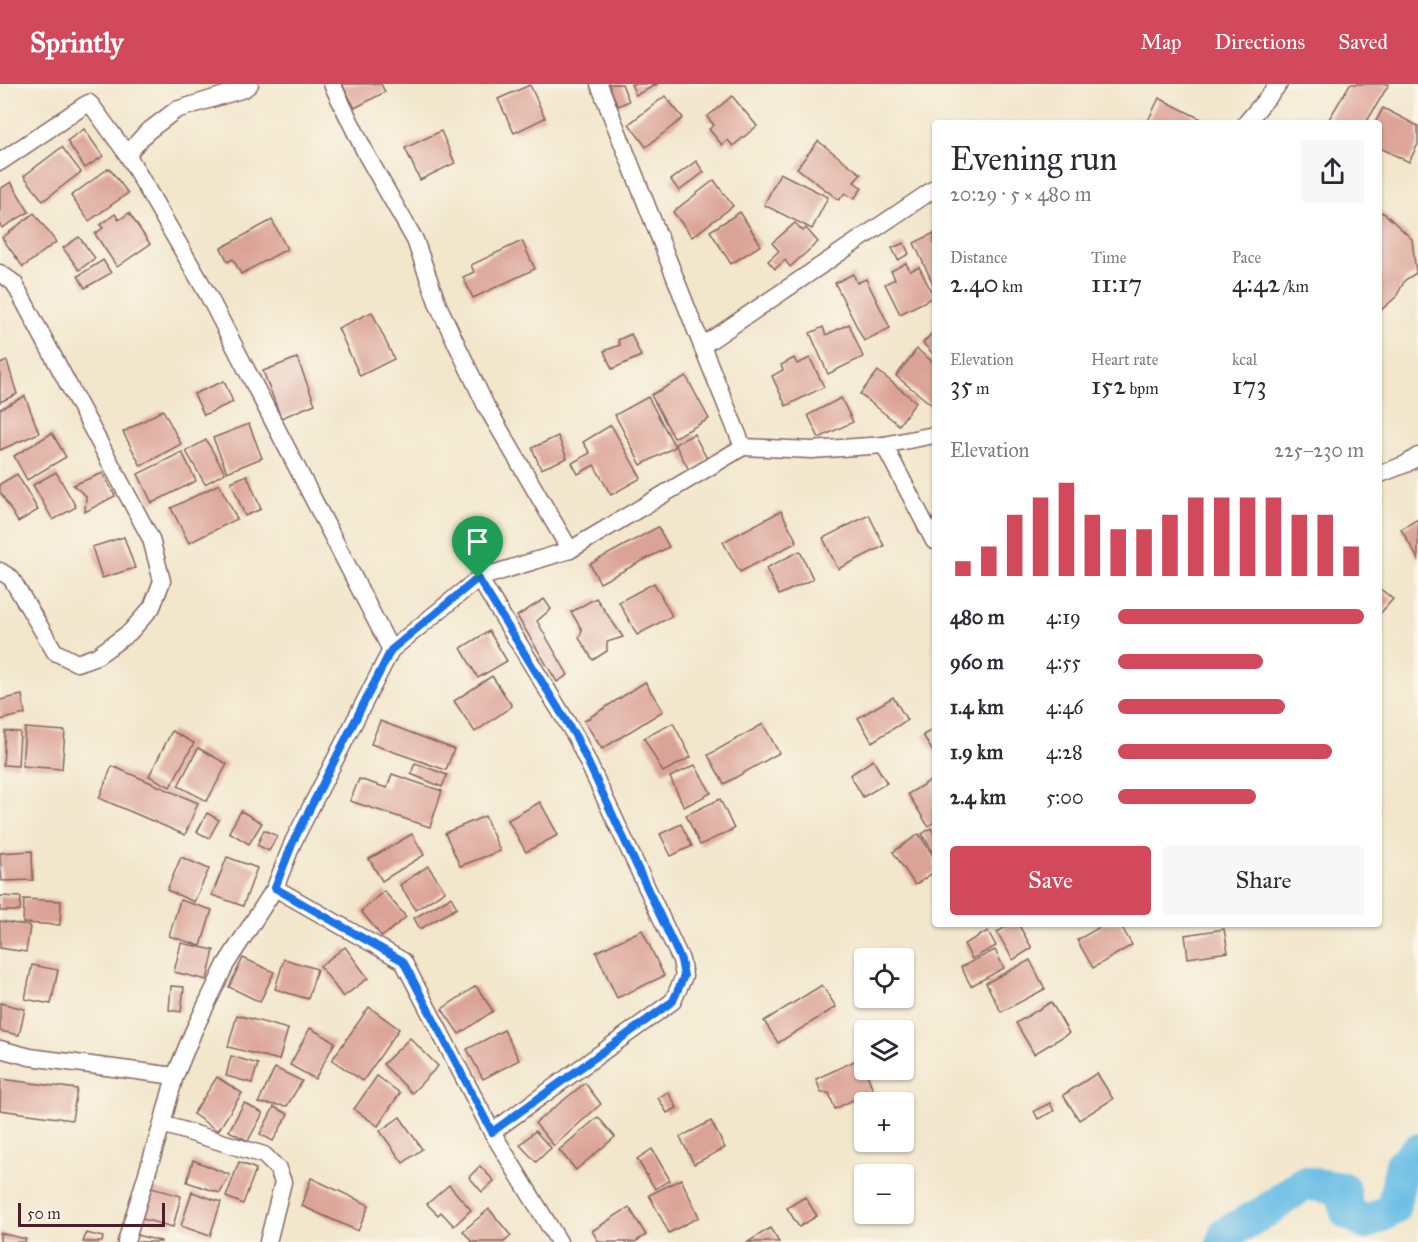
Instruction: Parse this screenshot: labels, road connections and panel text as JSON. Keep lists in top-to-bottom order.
{
  "scale_bar": "50 m",
  "page": {
    "header": "Sprintly",
    "nav": ["Map", "Directions", "Saved"],
    "heading": ["Evening run", "20:29 · 5 × 480 m"],
    "stats": [
      ["Distance", "2.40 km"],
      ["Time", "11:17"],
      ["Pace", "4:42 /km"],
      ["Elevation", "35 m"],
      ["Heart rate", "152 bpm"],
      ["kcal", "173"]
    ],
    "chart": ["Elevation", "225–230 m"],
    "list": [
      {
        "name": "480 m",
        "note": "4:19"
      },
      {
        "name": "960 m",
        "note": "4:55"
      },
      {
        "name": "1.4 km",
        "note": "4:46"
      },
      {
        "name": "1.9 km",
        "note": "4:28"
      },
      {
        "name": "2.4 km",
        "note": "5:00"
      }
    ],
    "buttons": ["Save", "Share"],
    "map_buttons": ["+", "−"],
    "scale": "50 m"
  }
}
